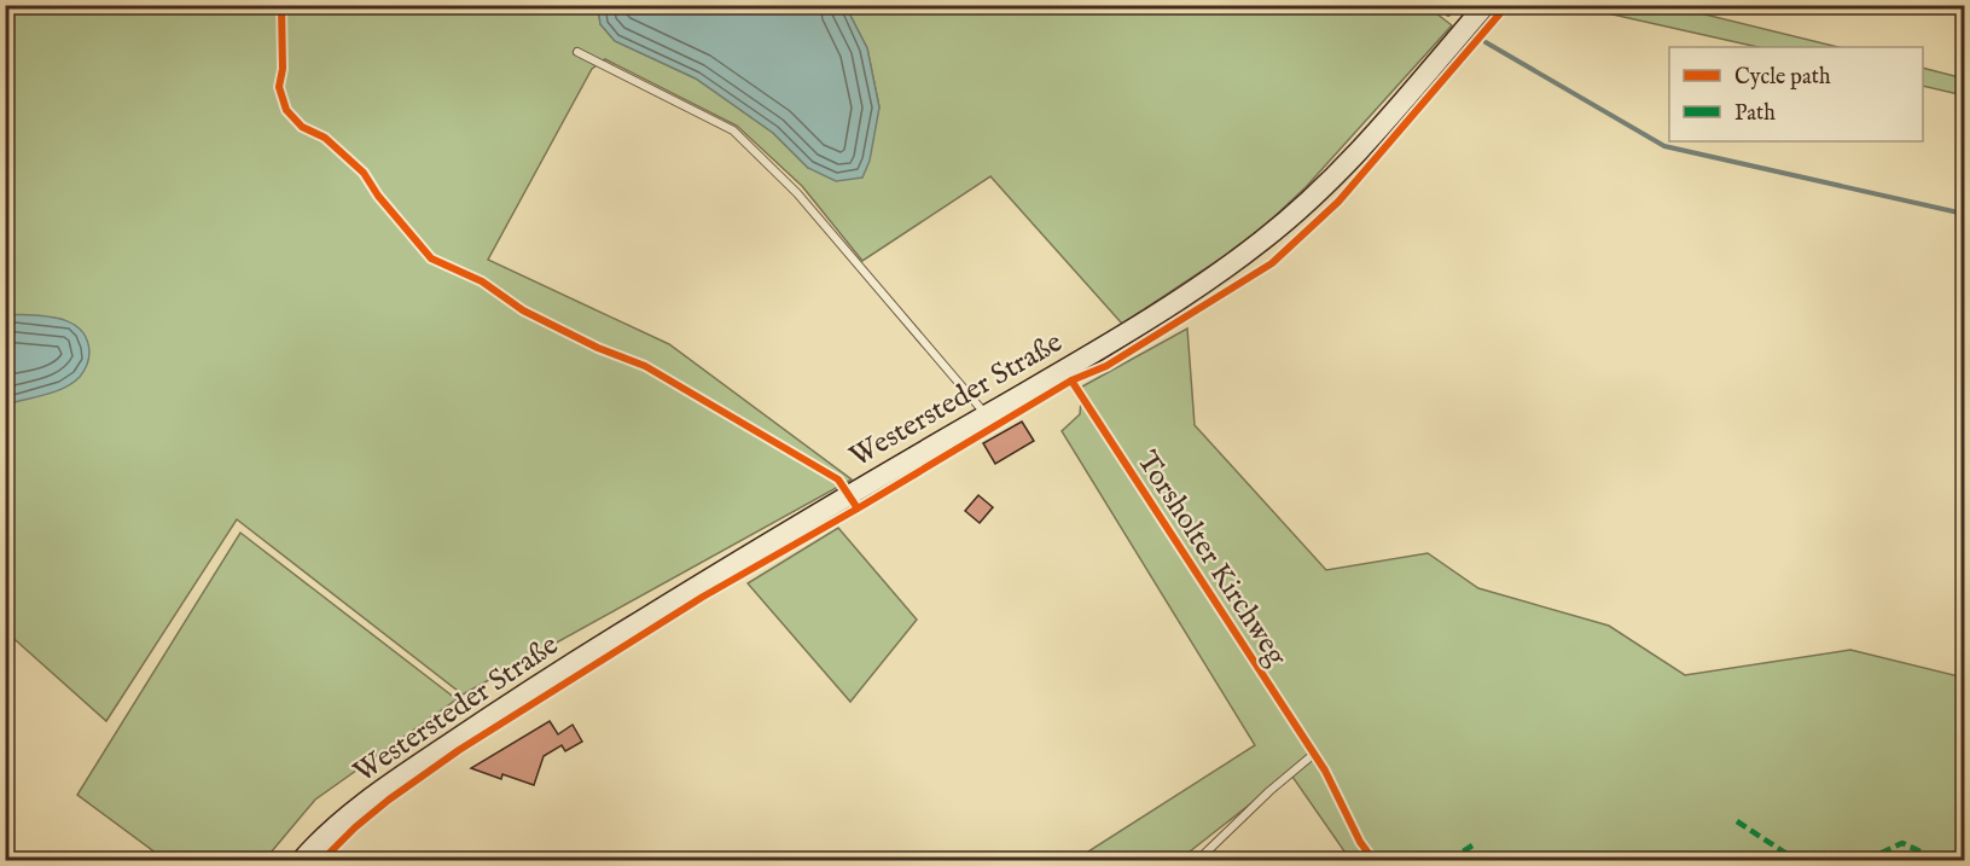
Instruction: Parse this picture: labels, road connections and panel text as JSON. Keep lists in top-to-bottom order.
{
  "streets": {
    "main road": ["Westersteder Straße"],
    "lane": ["Torsholter Kirchweg"]
  },
  "crossings": [
    ["Westersteder Straße", "Torsholter Kirchweg"]
  ],
  "legend": ["Cycle path", "Path"]
}
